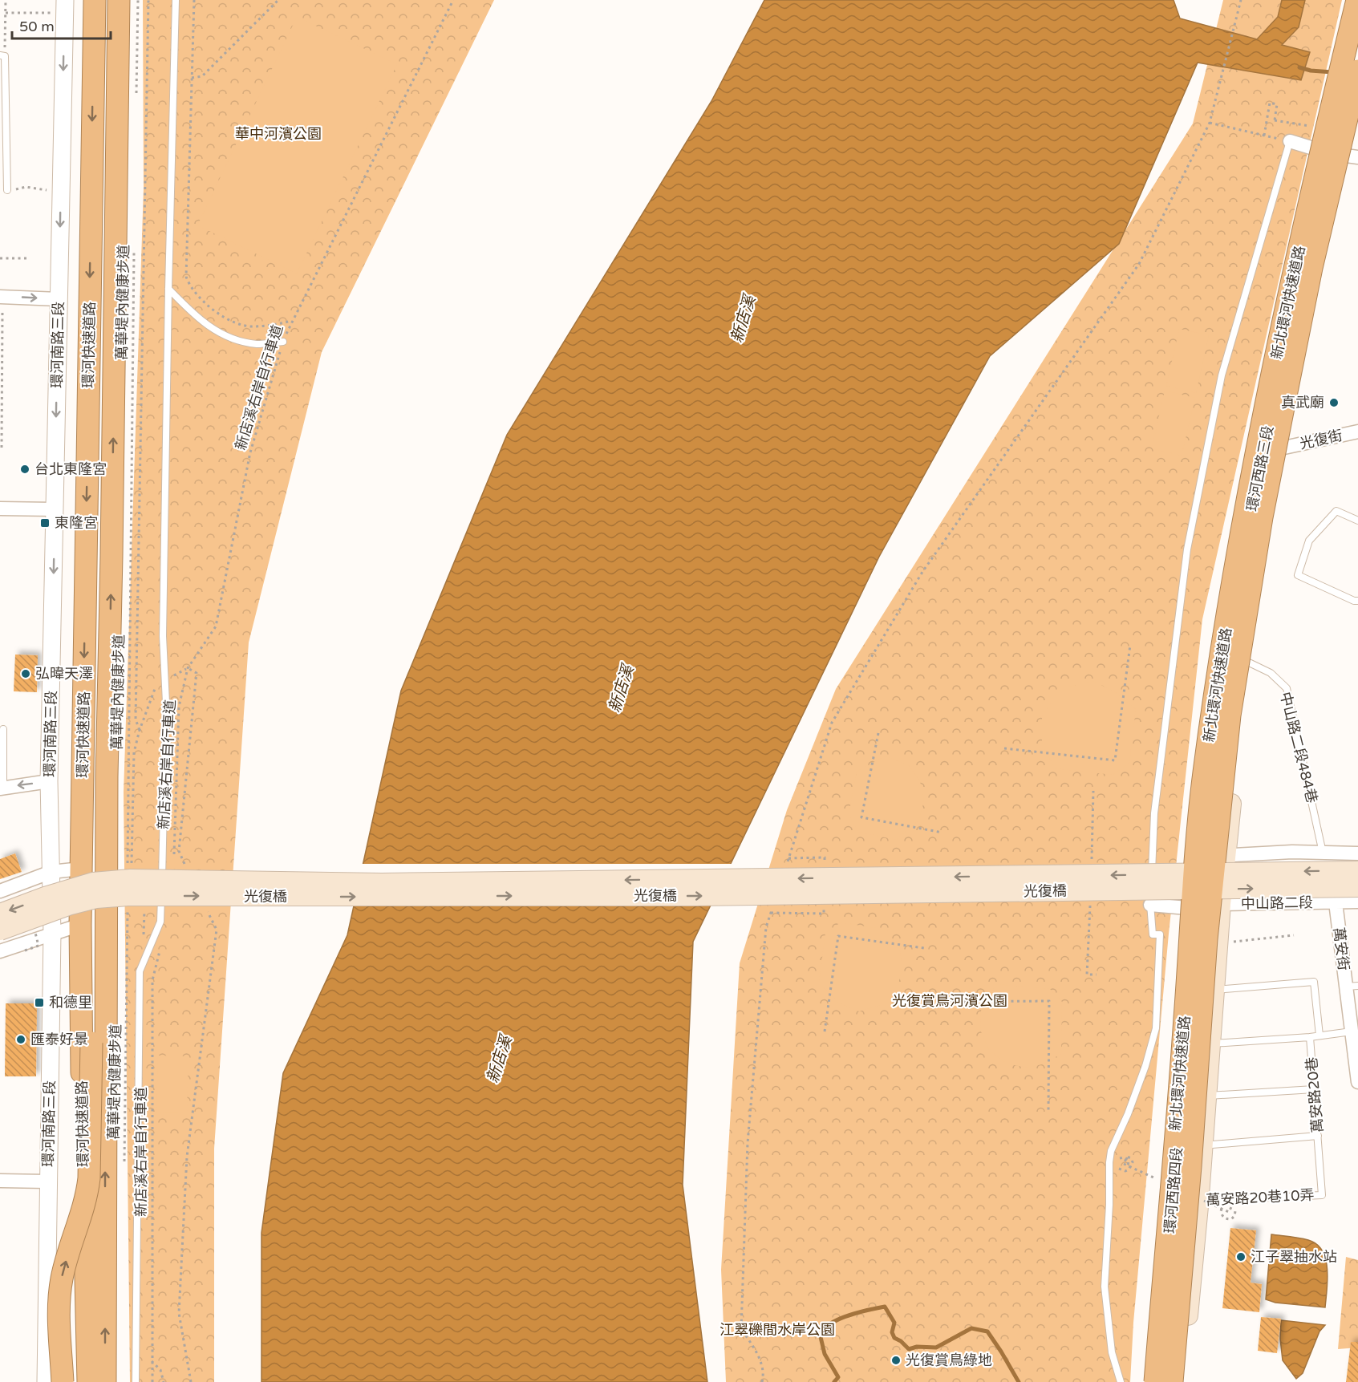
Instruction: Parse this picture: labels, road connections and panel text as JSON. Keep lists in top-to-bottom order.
{
  "streets": {
    "highway": ["新北環河快速道路", "環河快速道路"],
    "main road": ["環河西路三段", "光復橋", "環河西路四段"],
    "street": [
      "環河南路三段",
      "光復街",
      "中山路二段",
      "萬安街"
    ],
    "lane": ["中山路二段484巷", "萬安路20巷", "萬安路20巷10弄"],
    "path": ["萬華堤內健康步道", "新店溪右岸自行車道"]
  },
  "crossings": [
    ["萬華堤內健康步道", "光復橋"],
    ["新北環河快速道路", "環河西路四段"],
    ["環河快速道路", "光復橋"],
    ["光復街", "環河西路三段"],
    ["環河西路三段", "中山路二段484巷"],
    ["環河西路三段", "環河西路四段"],
    ["中山路二段", "萬安街"],
    ["中山路二段", "環河西路四段"],
    ["萬安街", "萬安路20巷"],
    ["萬安路20巷", "萬安路20巷10弄"],
    ["環河西路四段", "萬安路20巷10弄"]
  ],
  "one_way": ["環河南路三段"],
  "water": ["新店溪"],
  "parks": ["華中河濱公園", "光復賞鳥河濱公園", "江翠礫間水岸公園"],
  "places": {
    "other": [
      "真武廟",
      "台北東隆宮",
      "弘暐天澤",
      "匯泰好景",
      "江子翠抽水站",
      "光復賞鳥綠地"
    ],
    "transit": ["東隆宮", "和德里"]
  },
  "scale_bar": "50 m"
}
